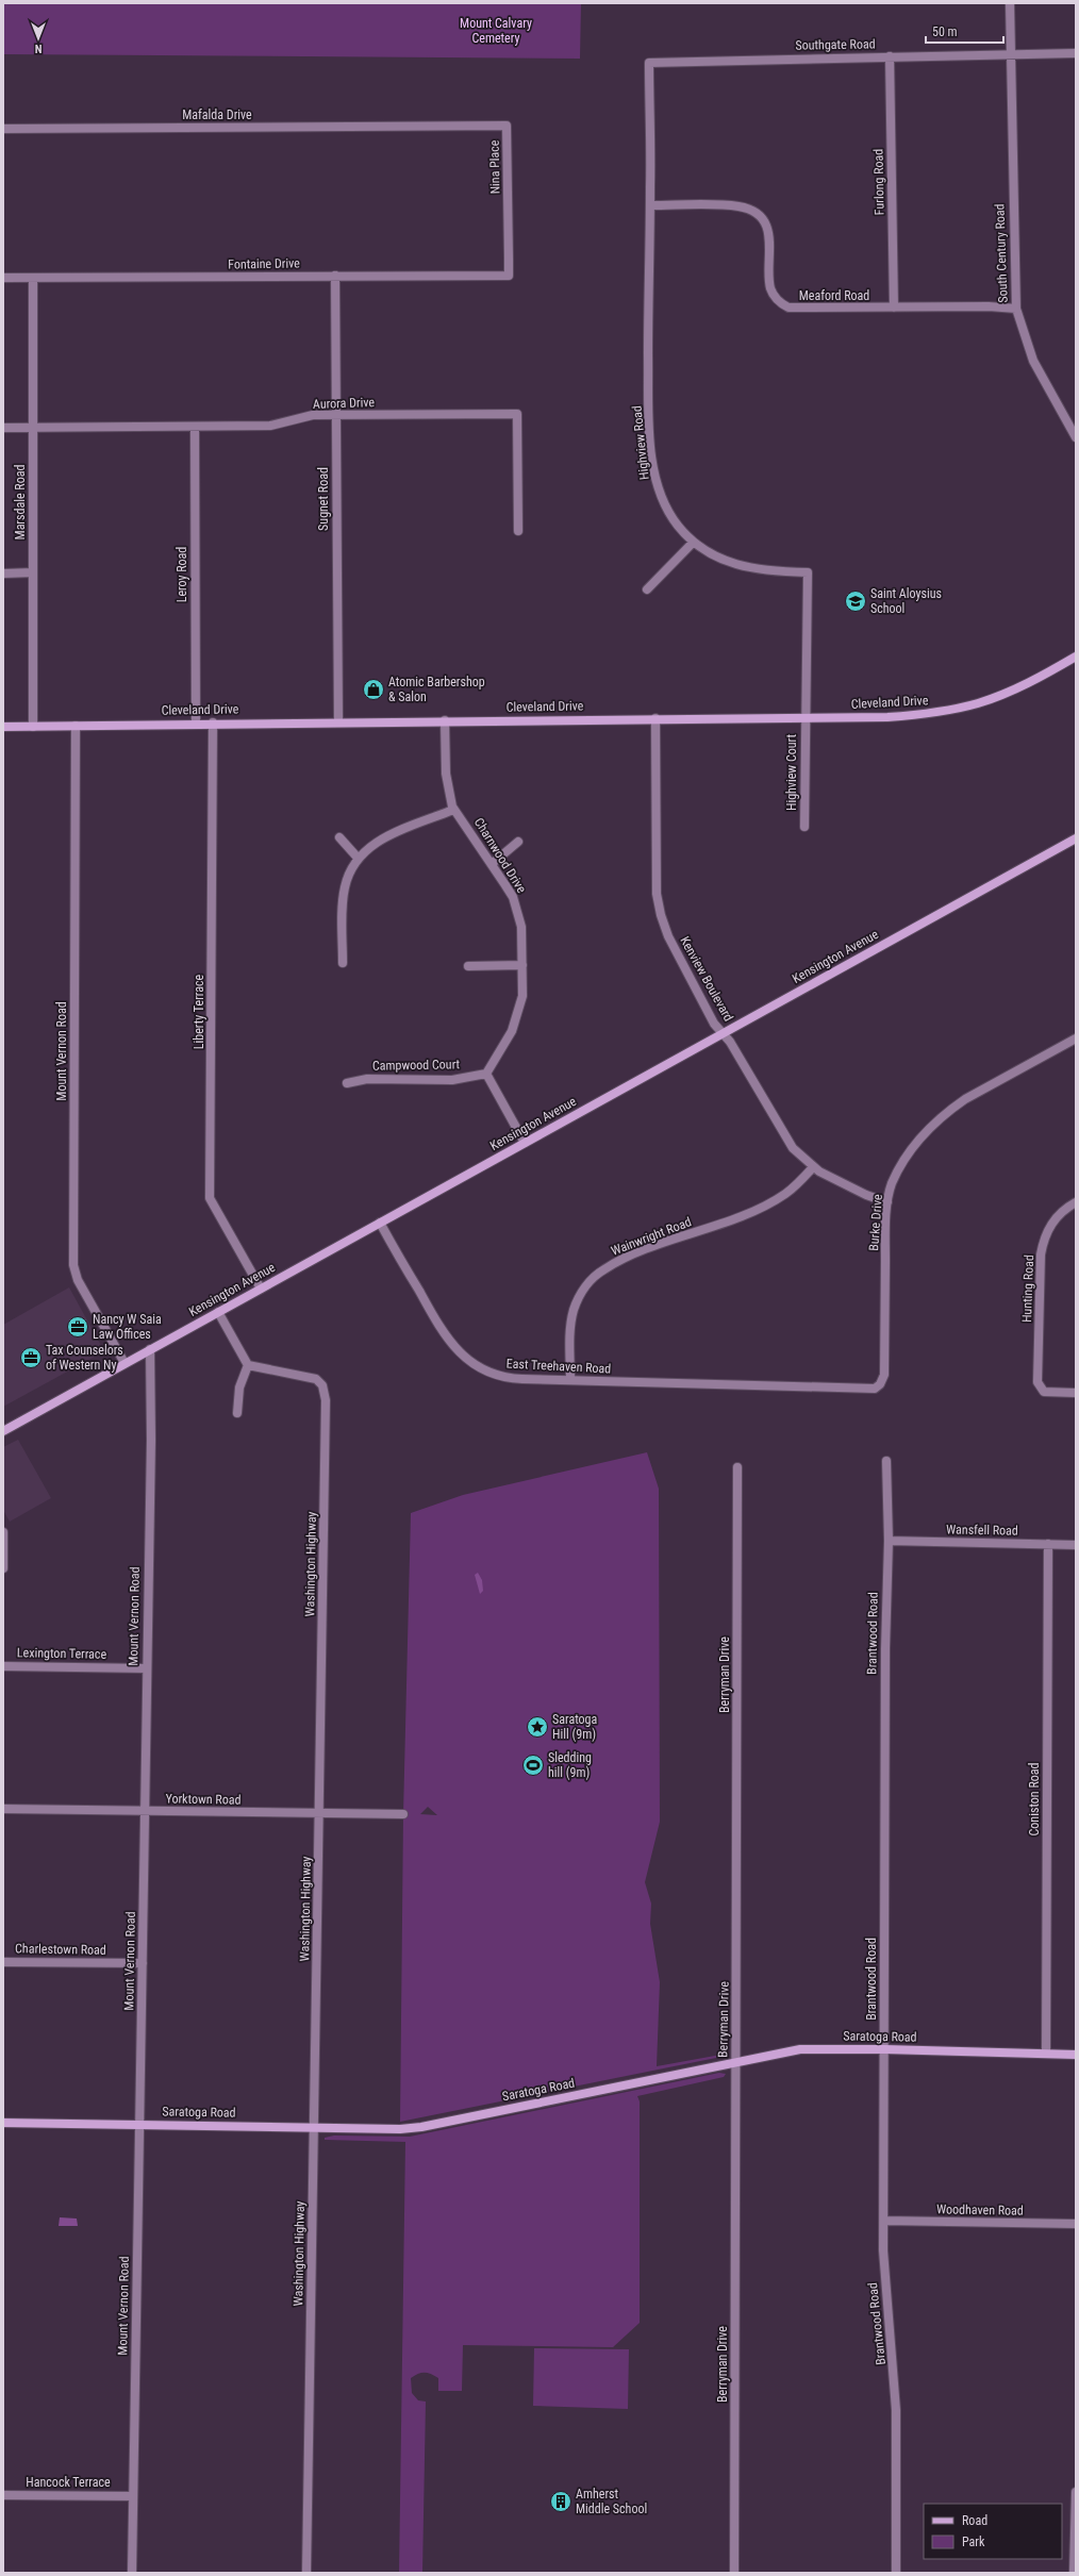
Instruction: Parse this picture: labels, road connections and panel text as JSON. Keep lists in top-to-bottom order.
{
  "streets": {
    "street": [
      "Southgate Road",
      "Mafalda Drive",
      "Nina Place",
      "Furlong Road",
      "South Century Road",
      "Fontaine Drive",
      "Meaford Road",
      "Aurora Drive",
      "Highview Road",
      "Sugnet Road",
      "Marsdale Road",
      "Leroy Road",
      "Cleveland Drive",
      "Highview Court",
      "Charnwood Drive",
      "Kensington Avenue",
      "Kenview Boulevard",
      "Liberty Terrace",
      "Mount Vernon Road",
      "Campwood Court",
      "Burke Drive",
      "Wainwright Road",
      "Hunting Road",
      "East Treehaven Road",
      "Wansfell Road",
      "Washington Highway",
      "Brantwood Road",
      "Lexington Terrace",
      "Berryman Drive",
      "Yorktown Road",
      "Coniston Road",
      "Charlestown Road",
      "Saratoga Road",
      "Woodhaven Road",
      "Hancock Terrace"
    ]
  },
  "crossings": [
    ["Southgate Road", "Furlong Road"],
    ["Southgate Road", "South Century Road"],
    ["Southgate Road", "Highview Road"],
    ["Mafalda Drive", "Nina Place"],
    ["Nina Place", "Fontaine Drive"],
    ["Furlong Road", "Meaford Road"],
    ["South Century Road", "Meaford Road"],
    ["Fontaine Drive", "Sugnet Road"],
    ["Fontaine Drive", "Marsdale Road"],
    ["Meaford Road", "Highview Road"],
    ["Aurora Drive", "Sugnet Road"],
    ["Aurora Drive", "Marsdale Road"],
    ["Aurora Drive", "Leroy Road"],
    ["Highview Road", "Cleveland Drive"],
    ["Highview Road", "Highview Court"],
    ["Sugnet Road", "Cleveland Drive"],
    ["Marsdale Road", "Cleveland Drive"],
    ["Leroy Road", "Cleveland Drive"],
    ["Cleveland Drive", "Highview Court"],
    ["Cleveland Drive", "Charnwood Drive"],
    ["Cleveland Drive", "Kenview Boulevard"],
    ["Cleveland Drive", "Liberty Terrace"],
    ["Cleveland Drive", "Mount Vernon Road"],
    ["Charnwood Drive", "Campwood Court"],
    ["Kensington Avenue", "Kenview Boulevard"],
    ["Kensington Avenue", "Liberty Terrace"],
    ["Kensington Avenue", "Mount Vernon Road"],
    ["Kensington Avenue", "East Treehaven Road"],
    ["Kenview Boulevard", "Burke Drive"],
    ["Kenview Boulevard", "Wainwright Road"],
    ["Mount Vernon Road", "Lexington Terrace"],
    ["Mount Vernon Road", "Yorktown Road"],
    ["Mount Vernon Road", "Charlestown Road"],
    ["Mount Vernon Road", "Saratoga Road"],
    ["Mount Vernon Road", "Hancock Terrace"],
    ["Burke Drive", "East Treehaven Road"],
    ["Wainwright Road", "East Treehaven Road"],
    ["Wansfell Road", "Brantwood Road"],
    ["Wansfell Road", "Coniston Road"],
    ["Washington Highway", "Yorktown Road"],
    ["Washington Highway", "Saratoga Road"],
    ["Brantwood Road", "Saratoga Road"],
    ["Brantwood Road", "Woodhaven Road"],
    ["Berryman Drive", "Saratoga Road"],
    ["Coniston Road", "Saratoga Road"]
  ],
  "parks": ["Mount Calvary Cemetery"],
  "places": {
    "school or university": ["Saint Aloysius School"],
    "shop": ["Atomic Barbershop & Salon"],
    "office": ["Nancy W Saia Law Offices", "Tax Counselors of Western Ny"],
    "place": ["Saratoga Hill (9m)"],
    "sports": ["Sledding hill (9m)"],
    "building": ["Amherst Middle School"]
  },
  "legend": ["Road", "Park"],
  "scale_bar": "50 m",
  "north": "bottom"
}
